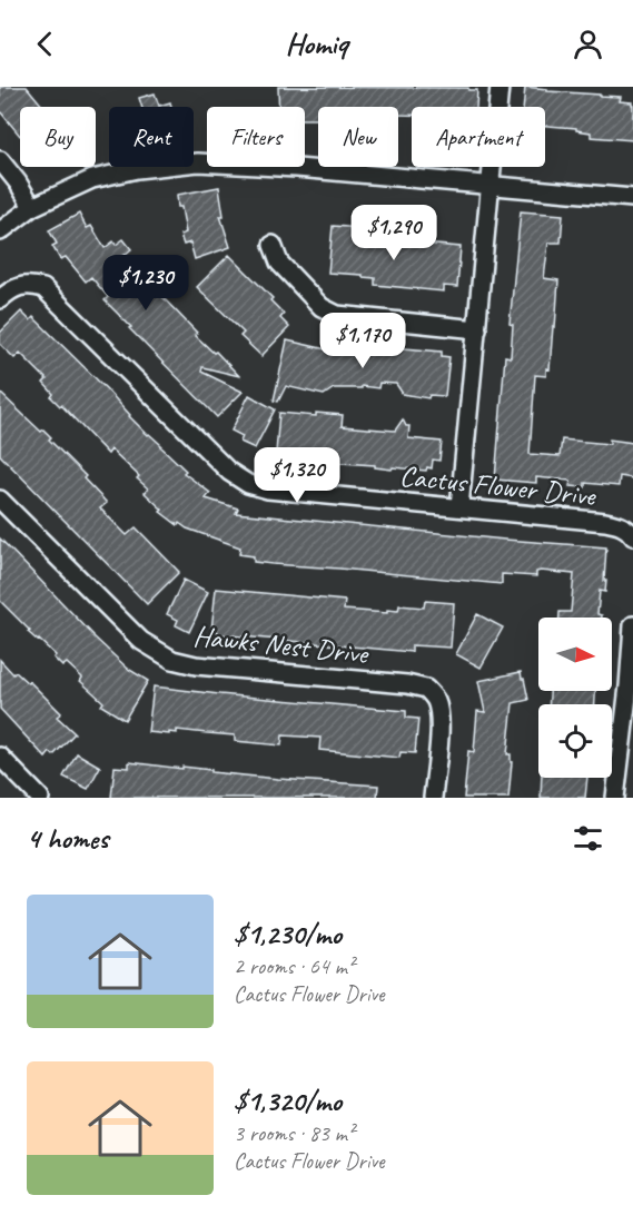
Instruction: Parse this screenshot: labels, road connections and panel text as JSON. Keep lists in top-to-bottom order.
{
  "streets": {
    "street": ["Cactus Flower Drive", "Hawks Nest Drive"]
  },
  "north": "right",
  "page": {
    "header": "Homiq",
    "chip": [
      "Buy",
      "Rent",
      "Filters",
      "New",
      "Apartment"
    ],
    "price": [
      "$1,290",
      "$1,230",
      "$1,170",
      "$1,320"
    ],
    "heading": "4 homes",
    "list": [
      {
        "name": "$1,230/mo",
        "note": "2 rooms · 64 m² · Cactus Flower Drive"
      },
      {
        "name": "$1,320/mo",
        "note": "3 rooms · 83 m² · Cactus Flower Drive"
      }
    ]
  }
}
